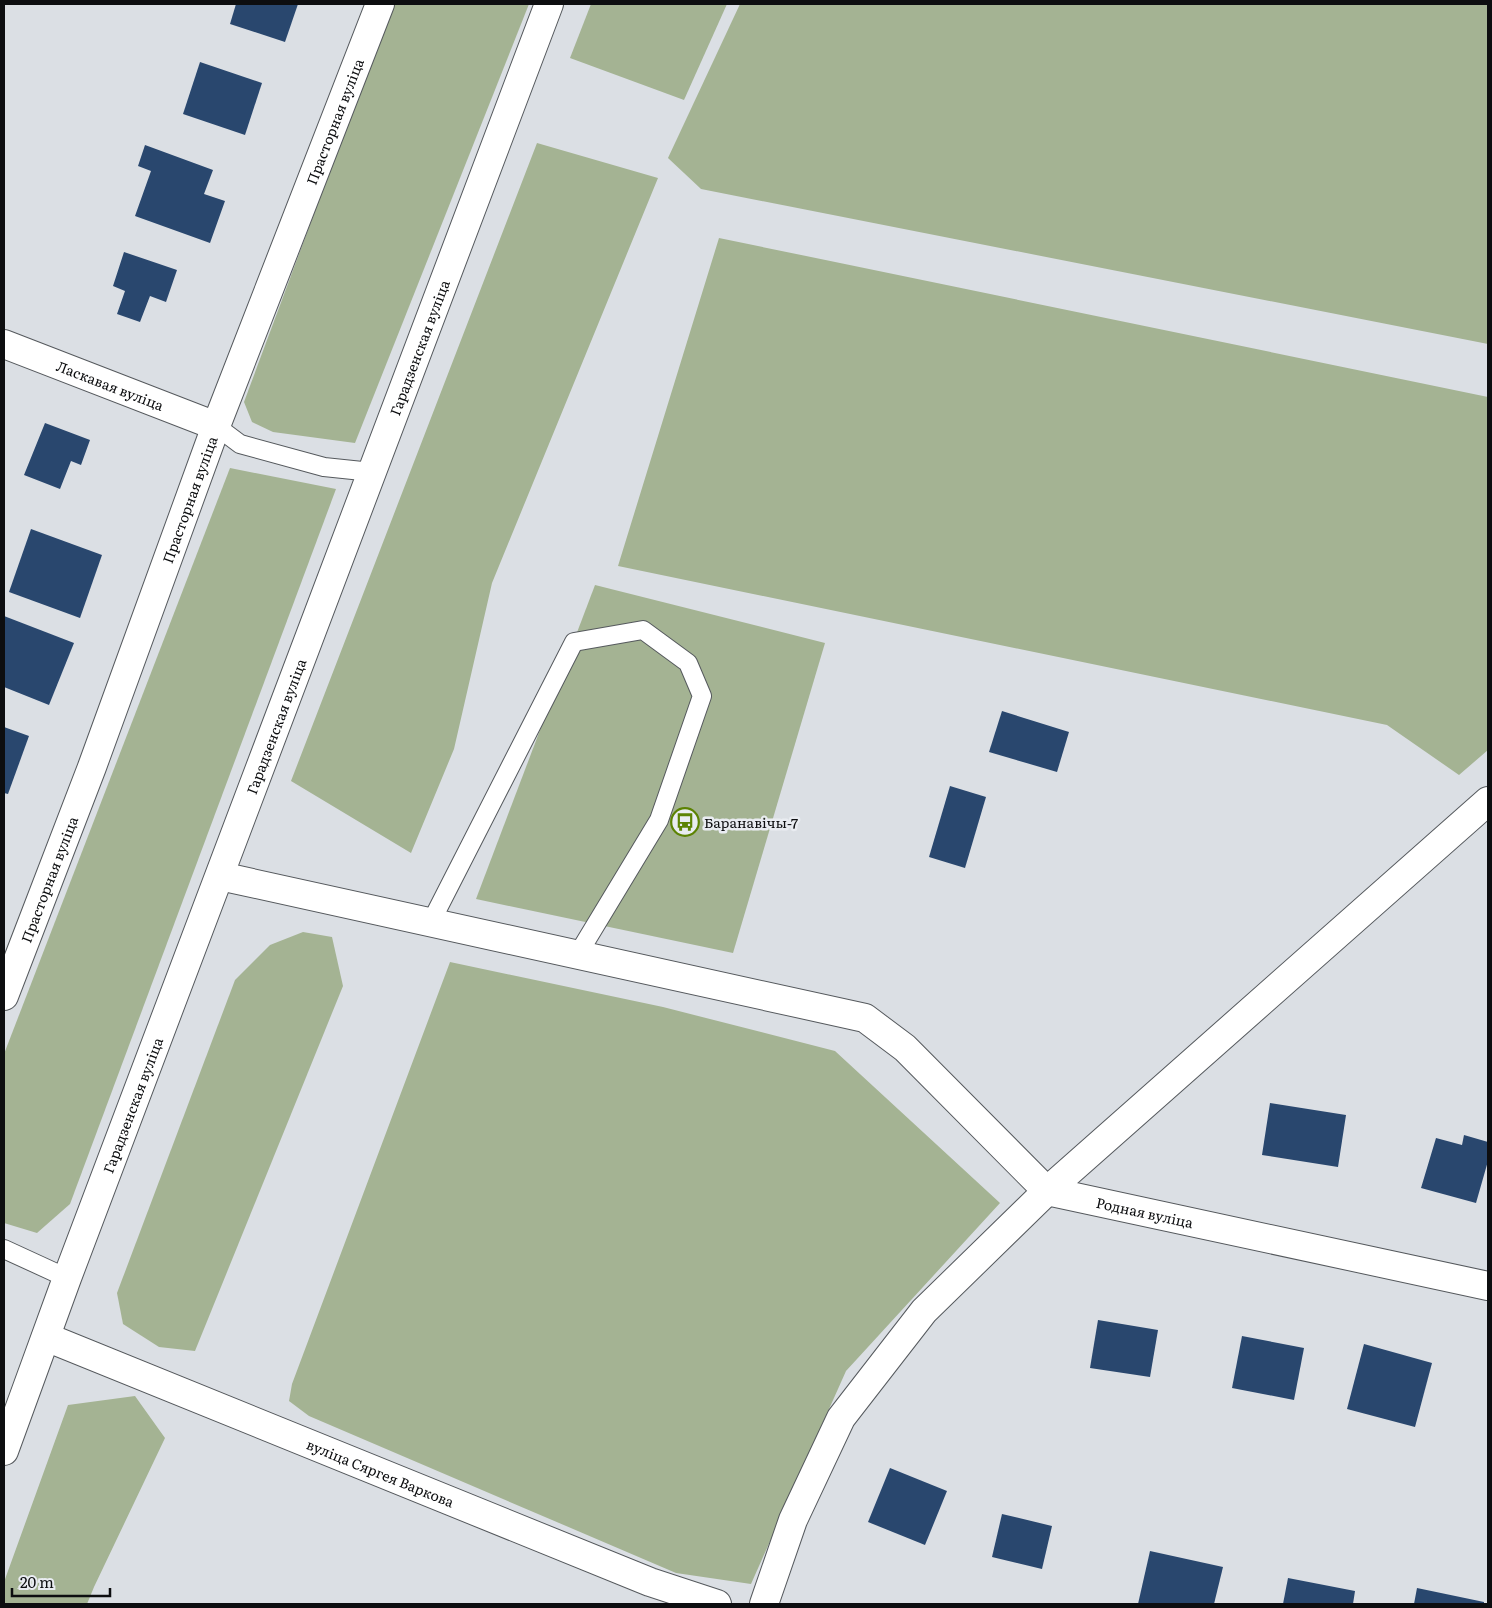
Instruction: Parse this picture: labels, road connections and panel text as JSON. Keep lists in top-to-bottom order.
{
  "streets": {
    "street": [
      "Прасторная вуліца",
      "Гарадзенская вуліца",
      "Ласкавая вуліца",
      "Родная вуліца",
      "вуліца Сяргея Варкова"
    ]
  },
  "crossings": [
    ["Прасторная вуліца", "Ласкавая вуліца"],
    ["Гарадзенская вуліца", "вуліца Сяргея Варкова"]
  ],
  "places": {
    "bus stop": ["Баранавічы-7"]
  },
  "scale_bar": "20 m"
}
